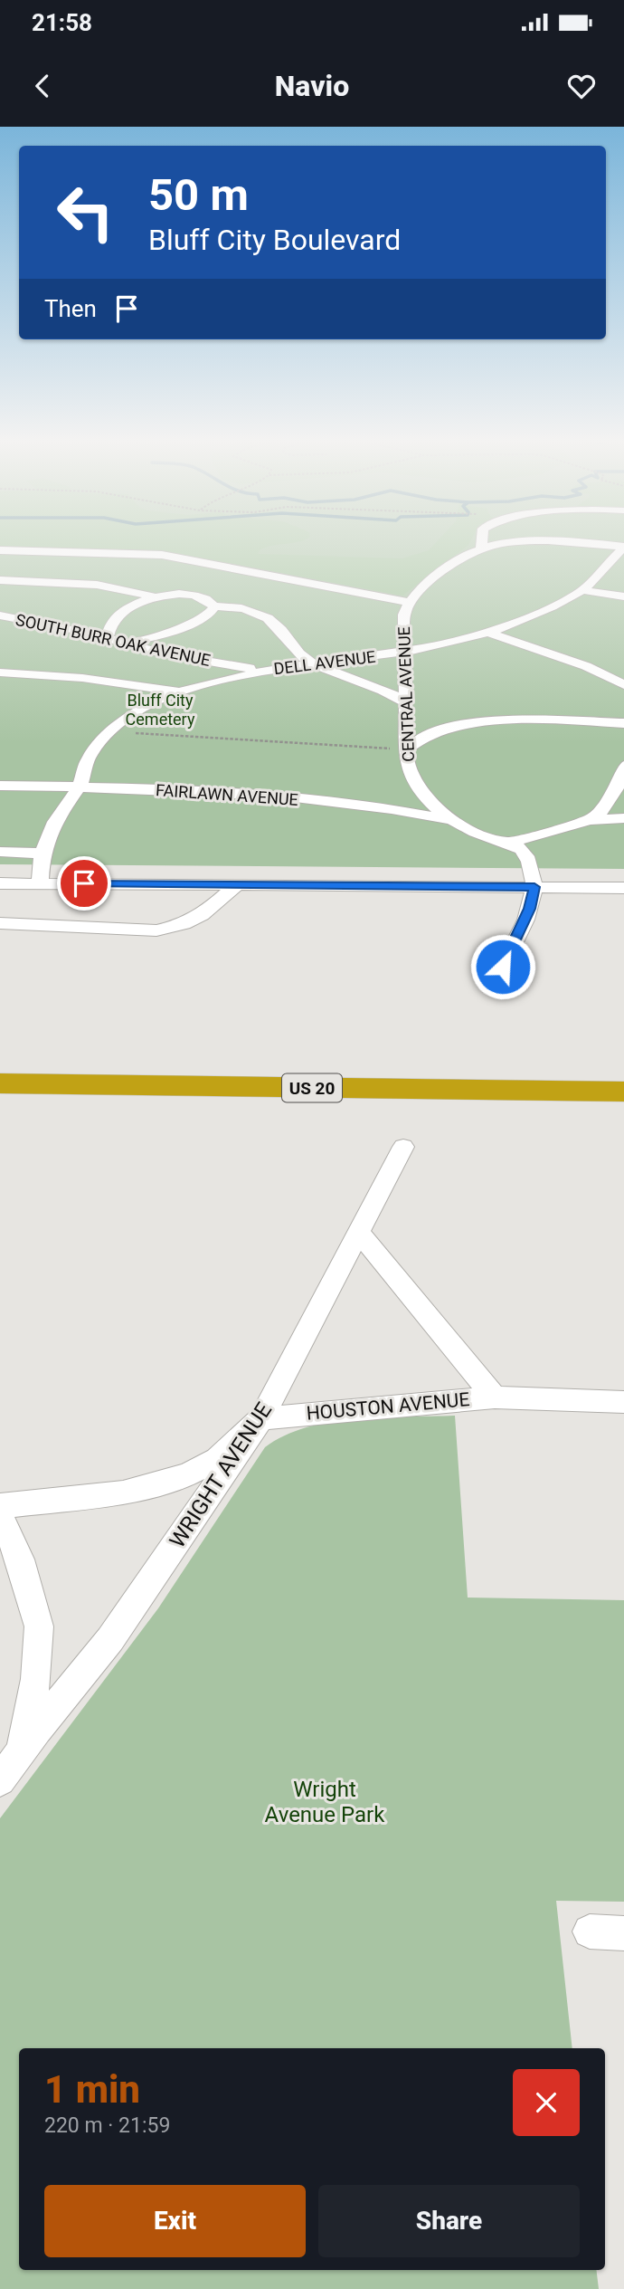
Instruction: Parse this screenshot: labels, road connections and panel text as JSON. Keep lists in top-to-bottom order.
{
  "streets": {
    "highway": ["US 20"],
    "street": [
      "SOUTH BURR OAK AVENUE",
      "DELL AVENUE",
      "CENTRAL AVENUE",
      "FAIRLAWN AVENUE",
      "HOUSTON AVENUE",
      "WRIGHT AVENUE"
    ]
  },
  "crossings": [
    ["SOUTH BURR OAK AVENUE", "DELL AVENUE"],
    ["DELL AVENUE", "CENTRAL AVENUE"],
    ["CENTRAL AVENUE", "FAIRLAWN AVENUE"],
    ["HOUSTON AVENUE", "WRIGHT AVENUE"]
  ],
  "parks": ["Bluff City Cemetery", "Wright Avenue Park"],
  "page": {
    "status": "21:58",
    "header": "Navio",
    "turn": ["50 m", "Bluff City Boulevard"],
    "then": "Then",
    "heading": ["1 min", "220 m · 21:59"],
    "buttons": ["Exit", "Share"]
  }
}
